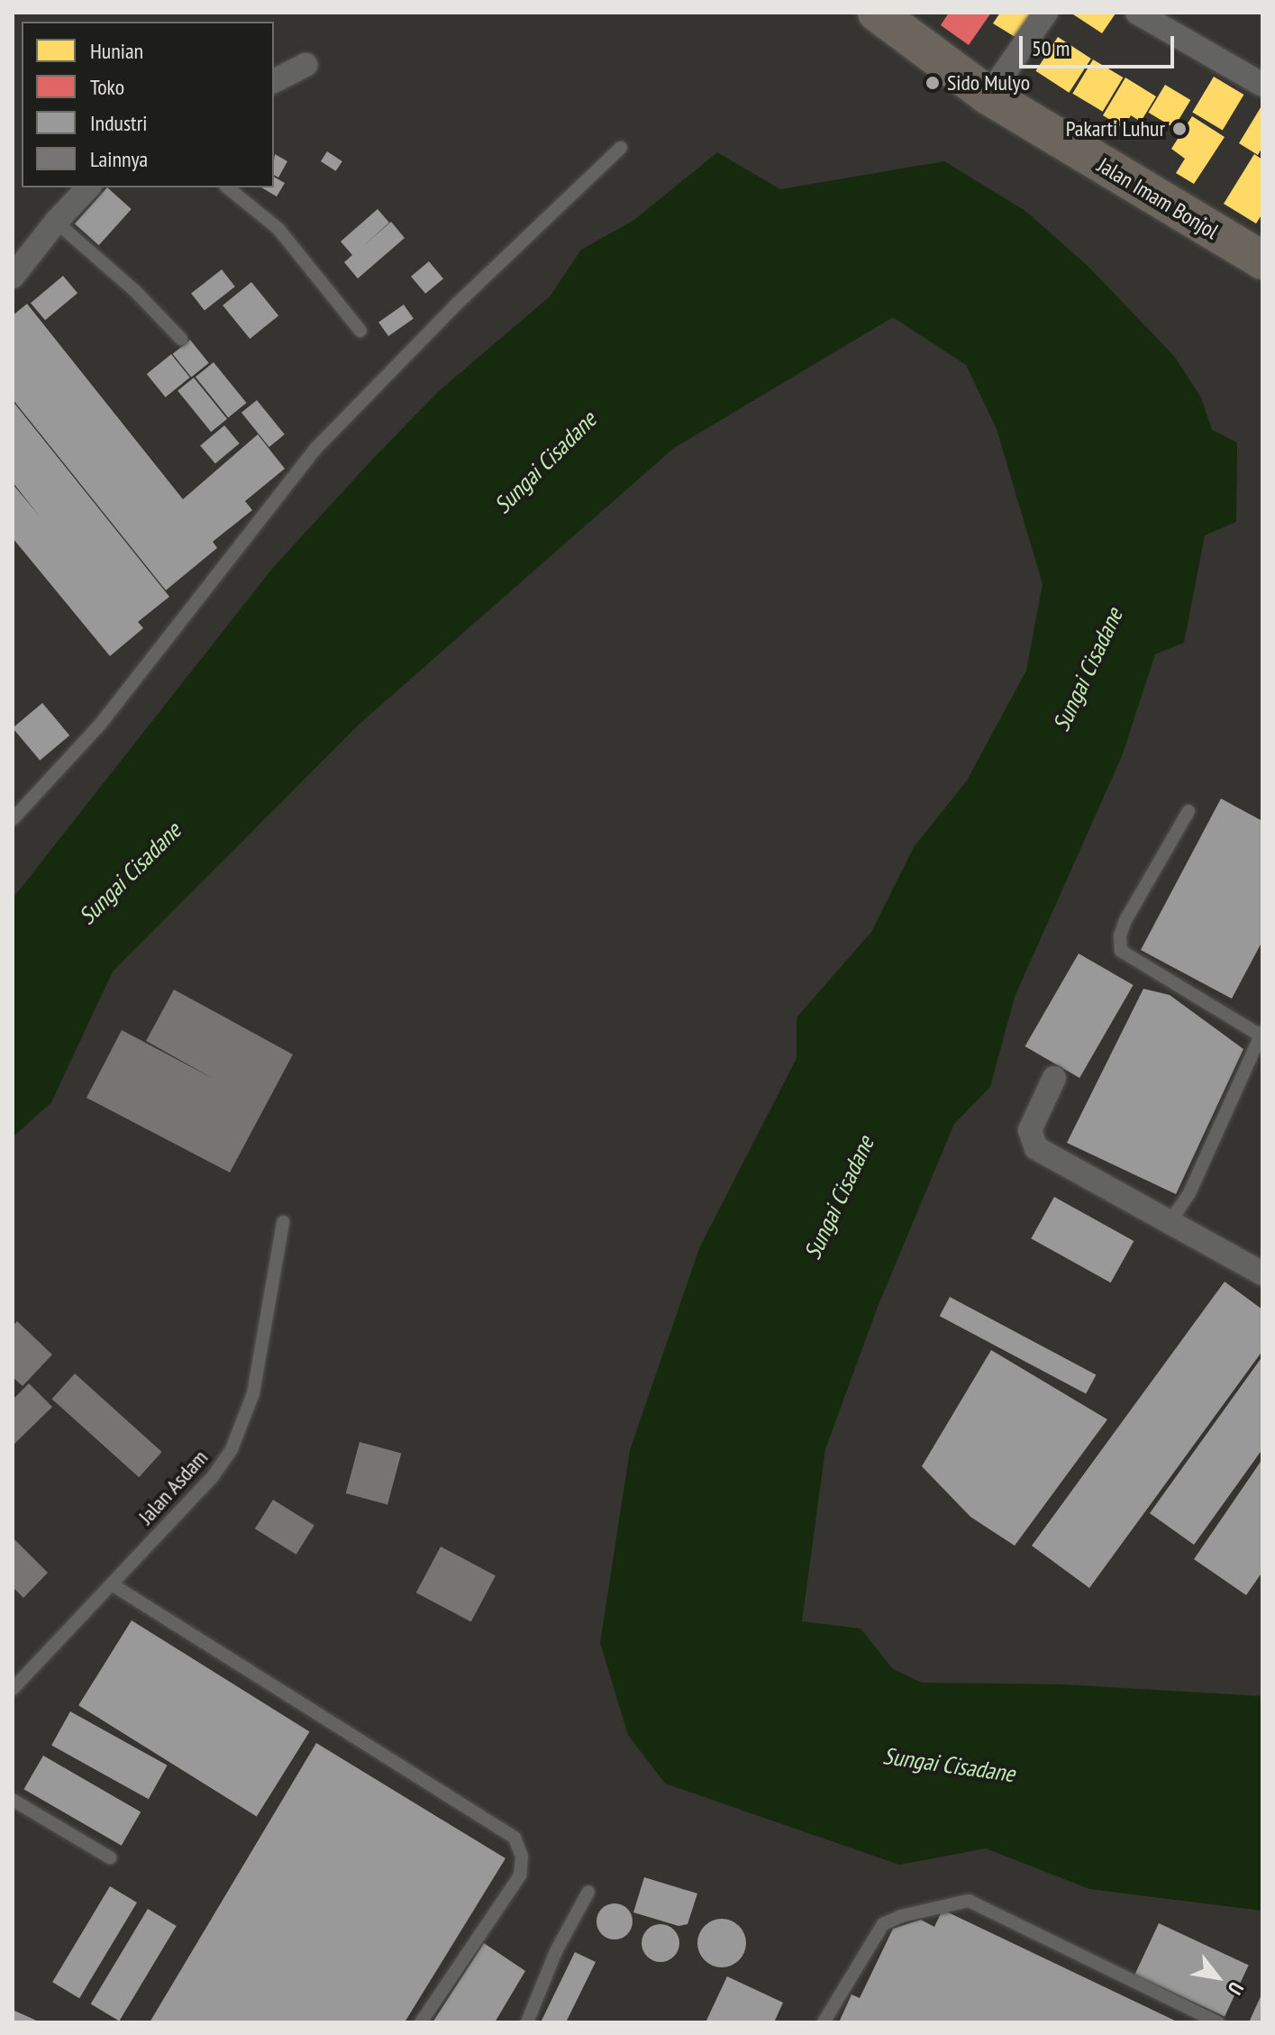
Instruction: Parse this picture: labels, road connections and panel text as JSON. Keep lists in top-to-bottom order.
{
  "streets": {
    "main road": ["Jalan Imam Bonjol"],
    "lane": ["Jalan Asdam"]
  },
  "water": ["Sungai Cisadane"],
  "places": ["Sido Mulyo", "Pakarti Luhur"],
  "legend": [
    "Hunian",
    "Toko",
    "Industri",
    "Lainnya"
  ],
  "scale_bar": "50 m",
  "north": "bottom right"
}
